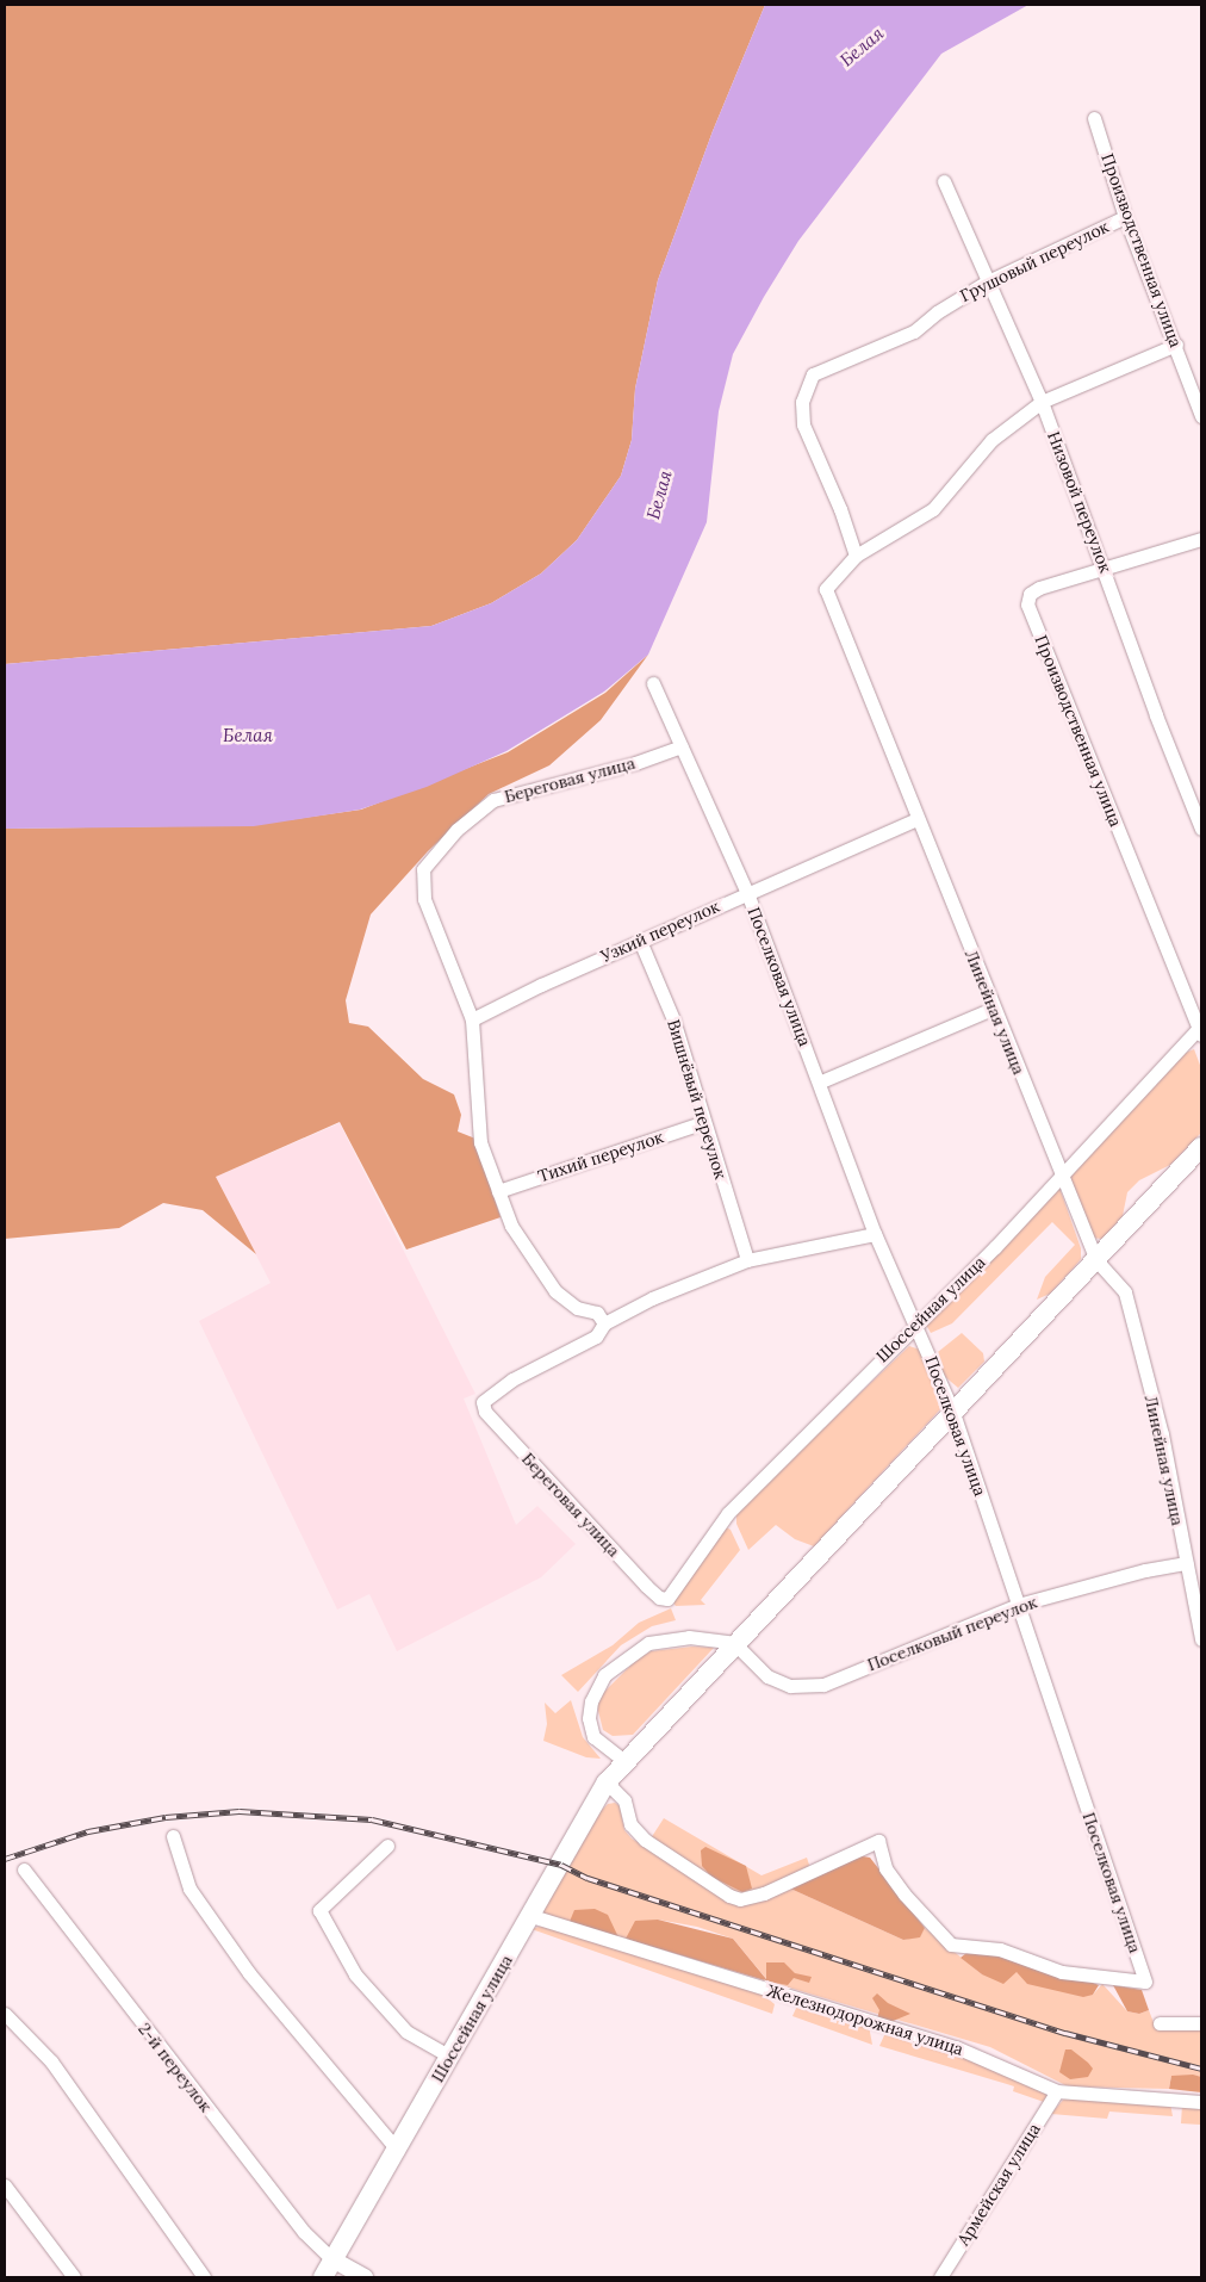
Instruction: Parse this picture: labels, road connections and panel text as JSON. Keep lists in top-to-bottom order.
{
  "streets": {
    "main road": ["Шоссейная улица"],
    "street": [
      "Производственная улица",
      "Грушовый переулок",
      "Низовой переулок",
      "Береговая улица",
      "Узкий переулок",
      "Поселковая улица",
      "Линейная улица",
      "Вишнёвый переулок",
      "Тихий переулок",
      "Поселковый переулок",
      "Железнодорожная улица",
      "2-й переулок",
      "Армейская улица"
    ]
  },
  "crossings": [
    ["Производственная улица", "Грушовый переулок"],
    ["Производственная улица", "Низовой переулок"],
    ["Производственная улица", "Шоссейная улица"],
    ["Грушовый переулок", "Низовой переулок"],
    ["Грушовый переулок", "Линейная улица"],
    ["Береговая улица", "Узкий переулок"],
    ["Береговая улица", "Поселковая улица"],
    ["Береговая улица", "Тихий переулок"],
    ["Береговая улица", "Шоссейная улица"],
    ["Узкий переулок", "Поселковая улица"],
    ["Узкий переулок", "Линейная улица"],
    ["Узкий переулок", "Вишнёвый переулок"],
    ["Поселковая улица", "Шоссейная улица"],
    ["Поселковая улица", "Поселковый переулок"],
    ["Линейная улица", "Шоссейная улица"],
    ["Линейная улица", "Поселковый переулок"],
    ["Вишнёвый переулок", "Тихий переулок"],
    ["Шоссейная улица", "Поселковый переулок"],
    ["Шоссейная улица", "Железнодорожная улица"],
    ["Шоссейная улица", "2-й переулок"],
    ["Железнодорожная улица", "Армейская улица"]
  ],
  "water": ["Белая"]
}
